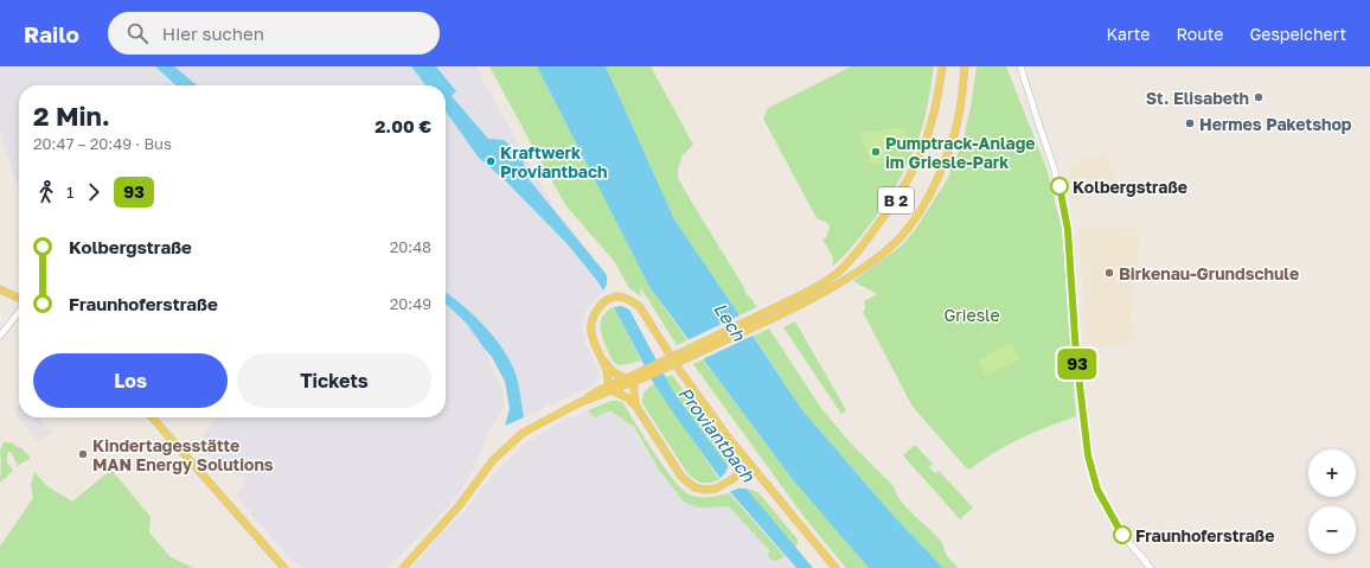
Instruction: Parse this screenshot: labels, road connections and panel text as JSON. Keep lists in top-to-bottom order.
{
  "streets": {
    "main road": ["B 2"]
  },
  "water": ["Lech", "Proviantbach"],
  "parks": ["Griesle"],
  "places": [
    "St. Elisabeth",
    "Hermes Paketshop",
    "Pumptrack-Anlage im Griesle-Park",
    "Kraftwerk Proviantbach",
    "Kolbergstraße",
    "Birkenau-Grundschule",
    "Kindertagesstätte MAN Energy Solutions",
    "Fraunhoferstraße"
  ],
  "lines": ["bus line 93"],
  "page": {
    "header": "Railo",
    "search": "Hier suchen",
    "nav": ["Karte", "Route", "Gespeichert"],
    "on_map": "93",
    "heading": ["2 Min.", "20:47 – 20:49 · Bus", "2.00 €"],
    "legs": ["1", "93"],
    "list": [
      {
        "name": "Kolbergstraße",
        "value": "20:48"
      },
      {
        "name": "Fraunhoferstraße",
        "value": "20:49"
      }
    ],
    "buttons": ["Los", "Tickets"],
    "map_buttons": ["+", "−"]
  }
}
